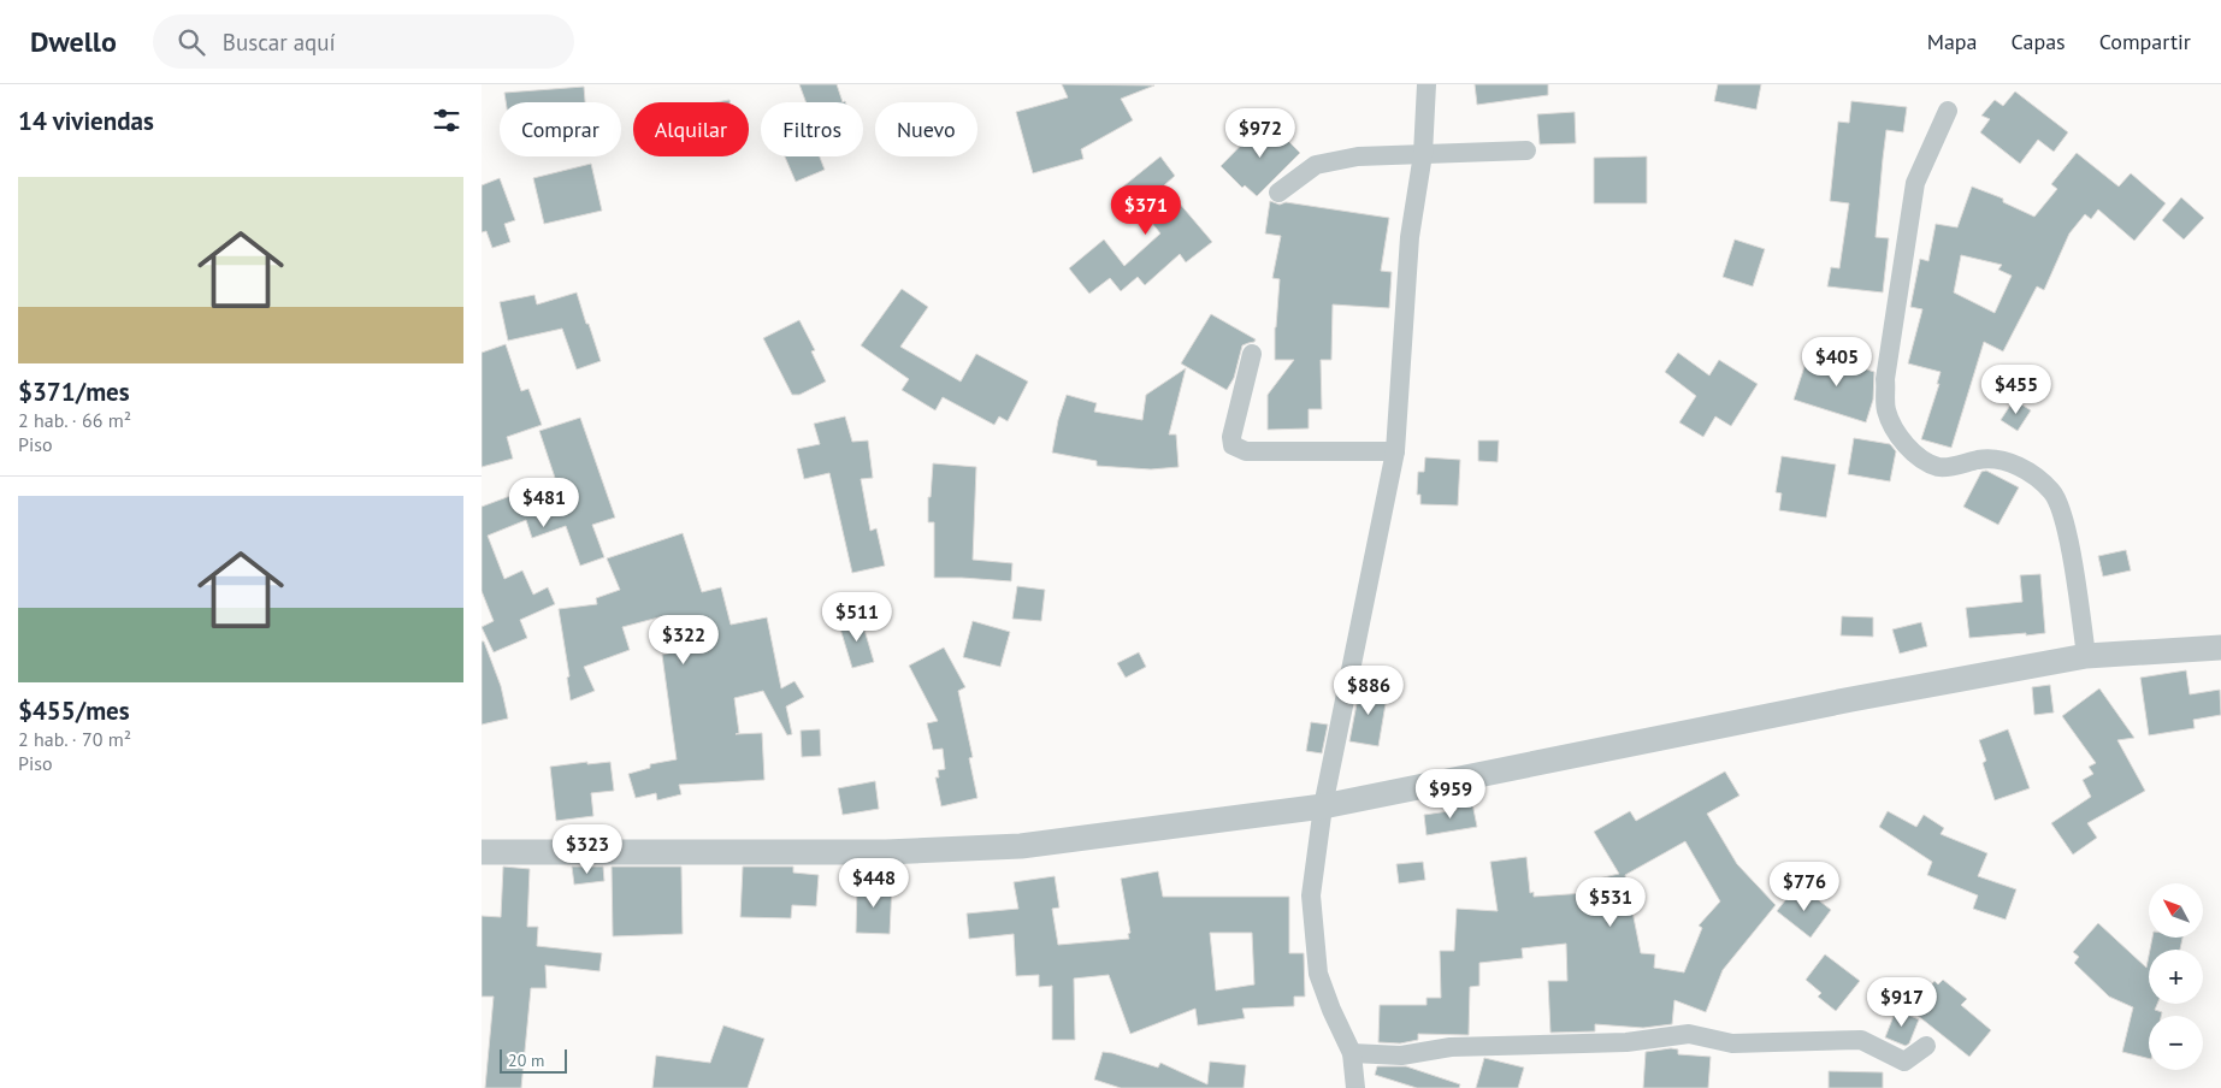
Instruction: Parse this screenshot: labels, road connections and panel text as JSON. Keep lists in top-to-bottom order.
{
  "scale_bar": "20 m",
  "north": "top left",
  "page": {
    "header": "Dwello",
    "search": "Buscar aquí",
    "nav": ["Mapa", "Capas", "Compartir"],
    "heading": "14 viviendas",
    "chip": [
      "Comprar",
      "Alquilar",
      "Filtros",
      "Nuevo"
    ],
    "price": [
      "$972",
      "$371",
      "$405",
      "$455",
      "$481",
      "$511",
      "$322",
      "$886",
      "$959",
      "$323",
      "$448",
      "$776",
      "$531",
      "$917"
    ],
    "list": [
      {
        "name": "$371/mes",
        "note": "2 hab. · 66 m² · Piso"
      },
      {
        "name": "$455/mes",
        "note": "2 hab. · 70 m² · Piso"
      }
    ],
    "map_buttons": ["+", "−"],
    "scale": "20 m"
  }
}
